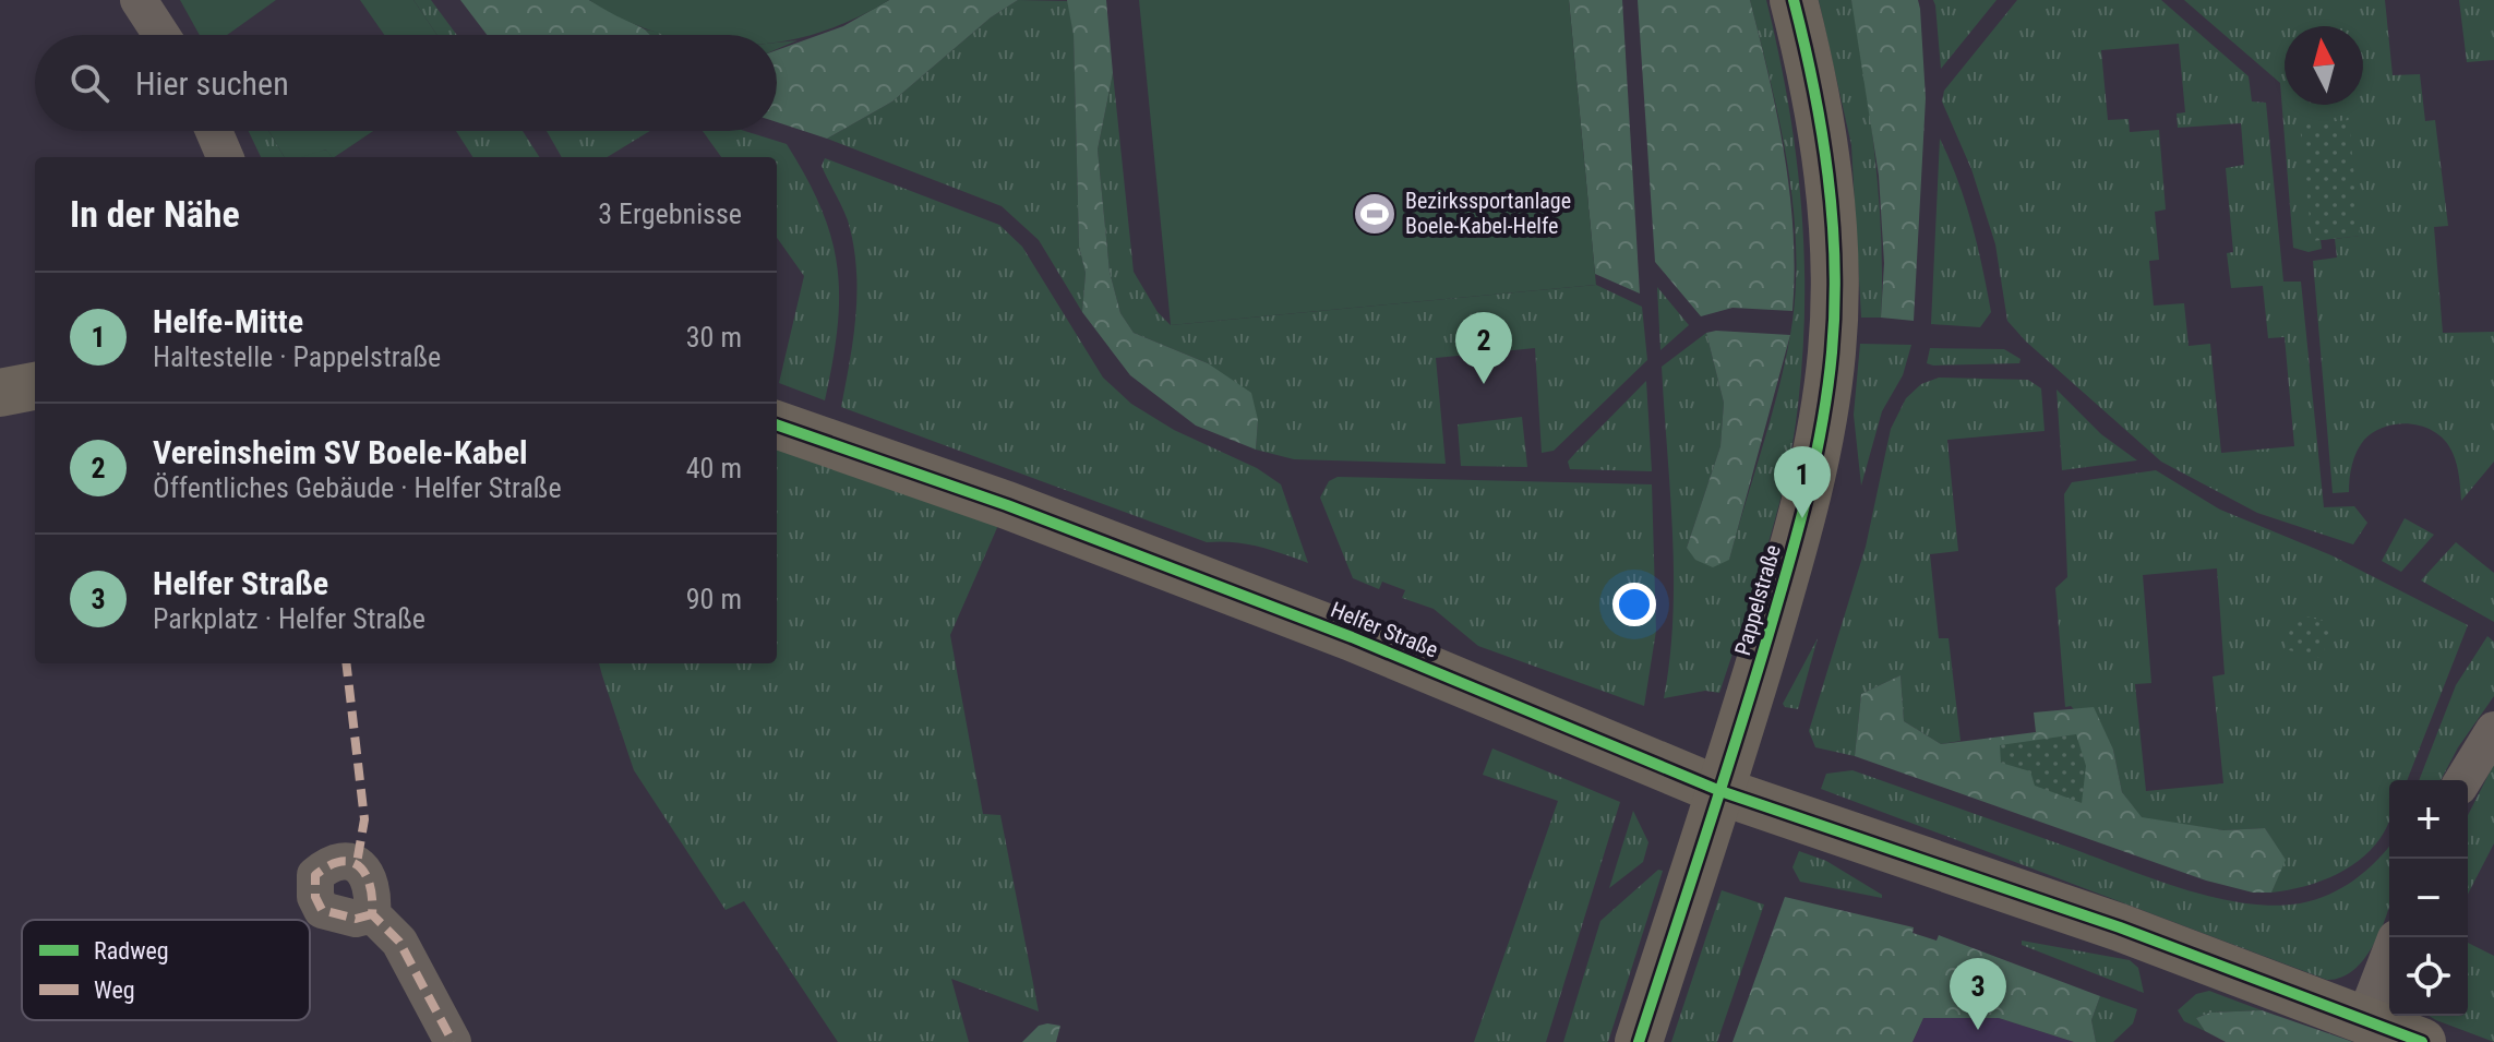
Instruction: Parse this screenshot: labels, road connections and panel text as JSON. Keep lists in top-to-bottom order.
{
  "streets": {
    "street": ["Pappelstraße", "Helfer Straße"]
  },
  "crossings": [
    ["Pappelstraße", "Helfer Straße"]
  ],
  "places": {
    "sports": ["Bezirkssportanlage Boele-Kabel-Helfe"]
  },
  "legend": ["Radweg", "Weg"],
  "north": "top",
  "page": {
    "search": "Hier suchen",
    "heading": ["In der Nähe", "3 Ergebnisse"],
    "list": [
      {
        "mark": "1",
        "name": "Helfe-Mitte",
        "note": "Haltestelle · Pappelstraße",
        "value": "30 m"
      },
      {
        "mark": "2",
        "name": "Vereinsheim SV Boele-Kabel",
        "note": "Öffentliches Gebäude · Helfer Straße",
        "value": "40 m"
      },
      {
        "mark": "3",
        "name": "Helfer Straße",
        "note": "Parkplatz · Helfer Straße",
        "value": "90 m"
      }
    ],
    "pins": ["2", "1", "3"],
    "map_buttons": ["+", "−"]
  }
}
